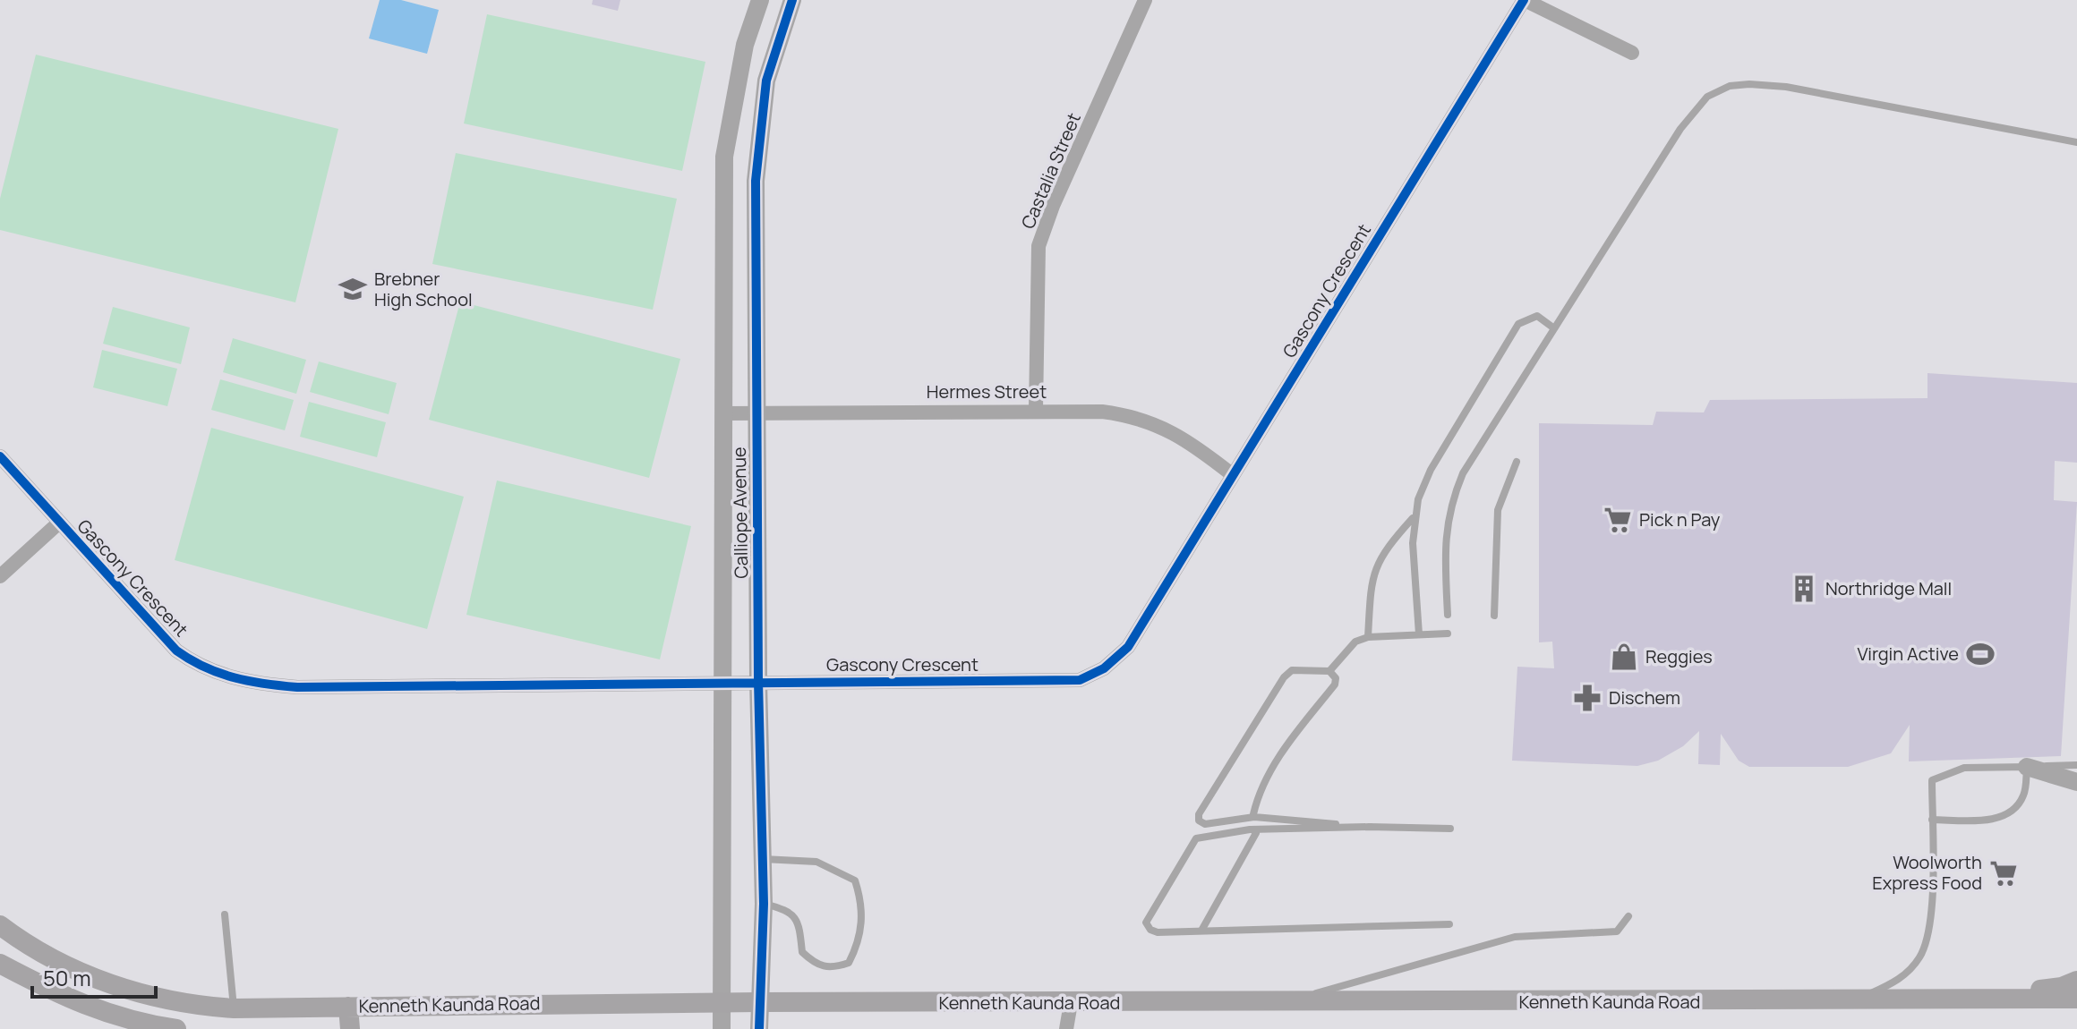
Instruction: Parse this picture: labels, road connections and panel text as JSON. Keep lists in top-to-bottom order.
{
  "streets": {
    "main road": ["Kenneth Kaunda Road"],
    "street": [
      "Castalia Street",
      "Gascony Crescent",
      "Hermes Street",
      "Calliope Avenue"
    ]
  },
  "crossings": [
    ["Castalia Street", "Hermes Street"],
    ["Gascony Crescent", "Hermes Street"],
    ["Gascony Crescent", "Calliope Avenue"],
    ["Hermes Street", "Calliope Avenue"],
    ["Calliope Avenue", "Kenneth Kaunda Road"]
  ],
  "places": {
    "school or university": ["Brebner High School"],
    "supermarket": ["Pick n Pay", "Woolworth Express Food"],
    "building": ["Northridge Mall"],
    "sports": ["Virgin Active"],
    "shop": ["Reggies"],
    "pharmacy": ["Dischem"]
  },
  "scale_bar": "50 m"
}
